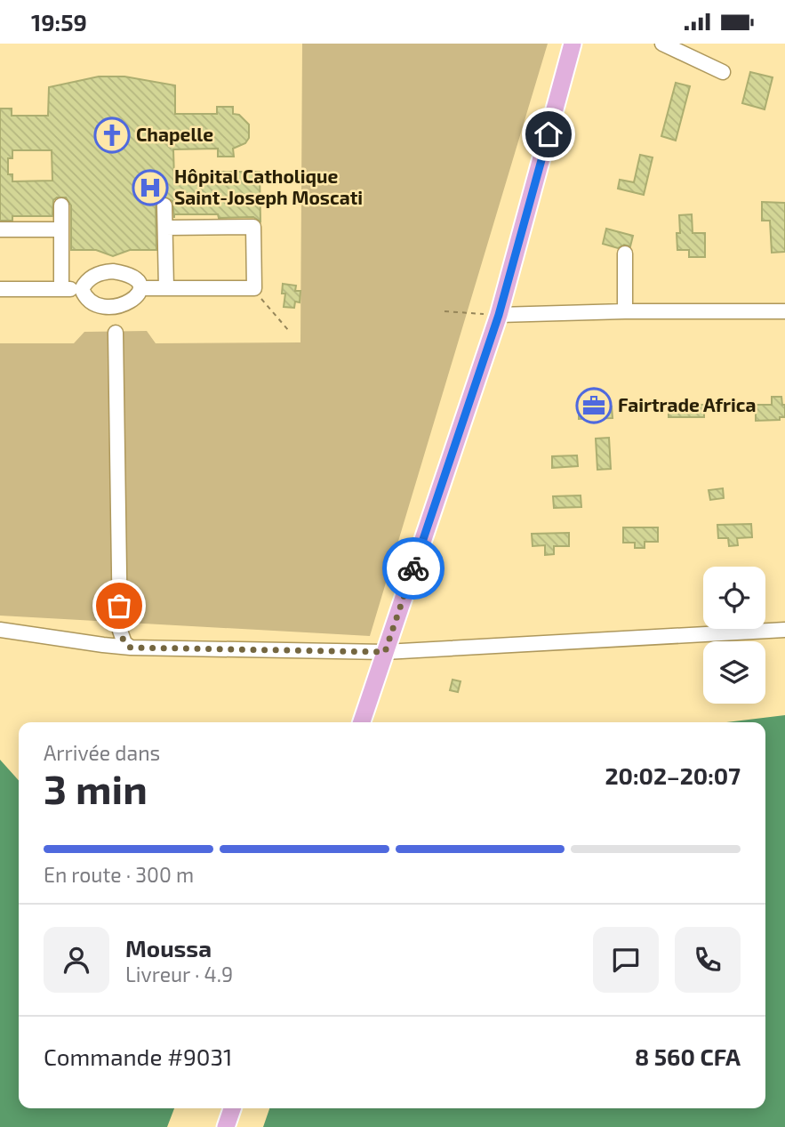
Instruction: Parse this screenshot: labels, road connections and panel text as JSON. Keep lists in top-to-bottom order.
{
  "places": {
    "church": ["Chapelle"],
    "hospital": ["Hôpital Catholique Saint-Joseph Moscati"],
    "office": ["Fairtrade Africa"]
  },
  "page": {
    "status": "19:59",
    "heading": ["3 min", "Arrivée dans", "20:02–20:07"],
    "panel": [
      "Moussa",
      "Livreur · 4.9",
      "Commande #9031",
      "8 560 CFA"
    ],
    "bar": "En route · 300 m"
  }
}
